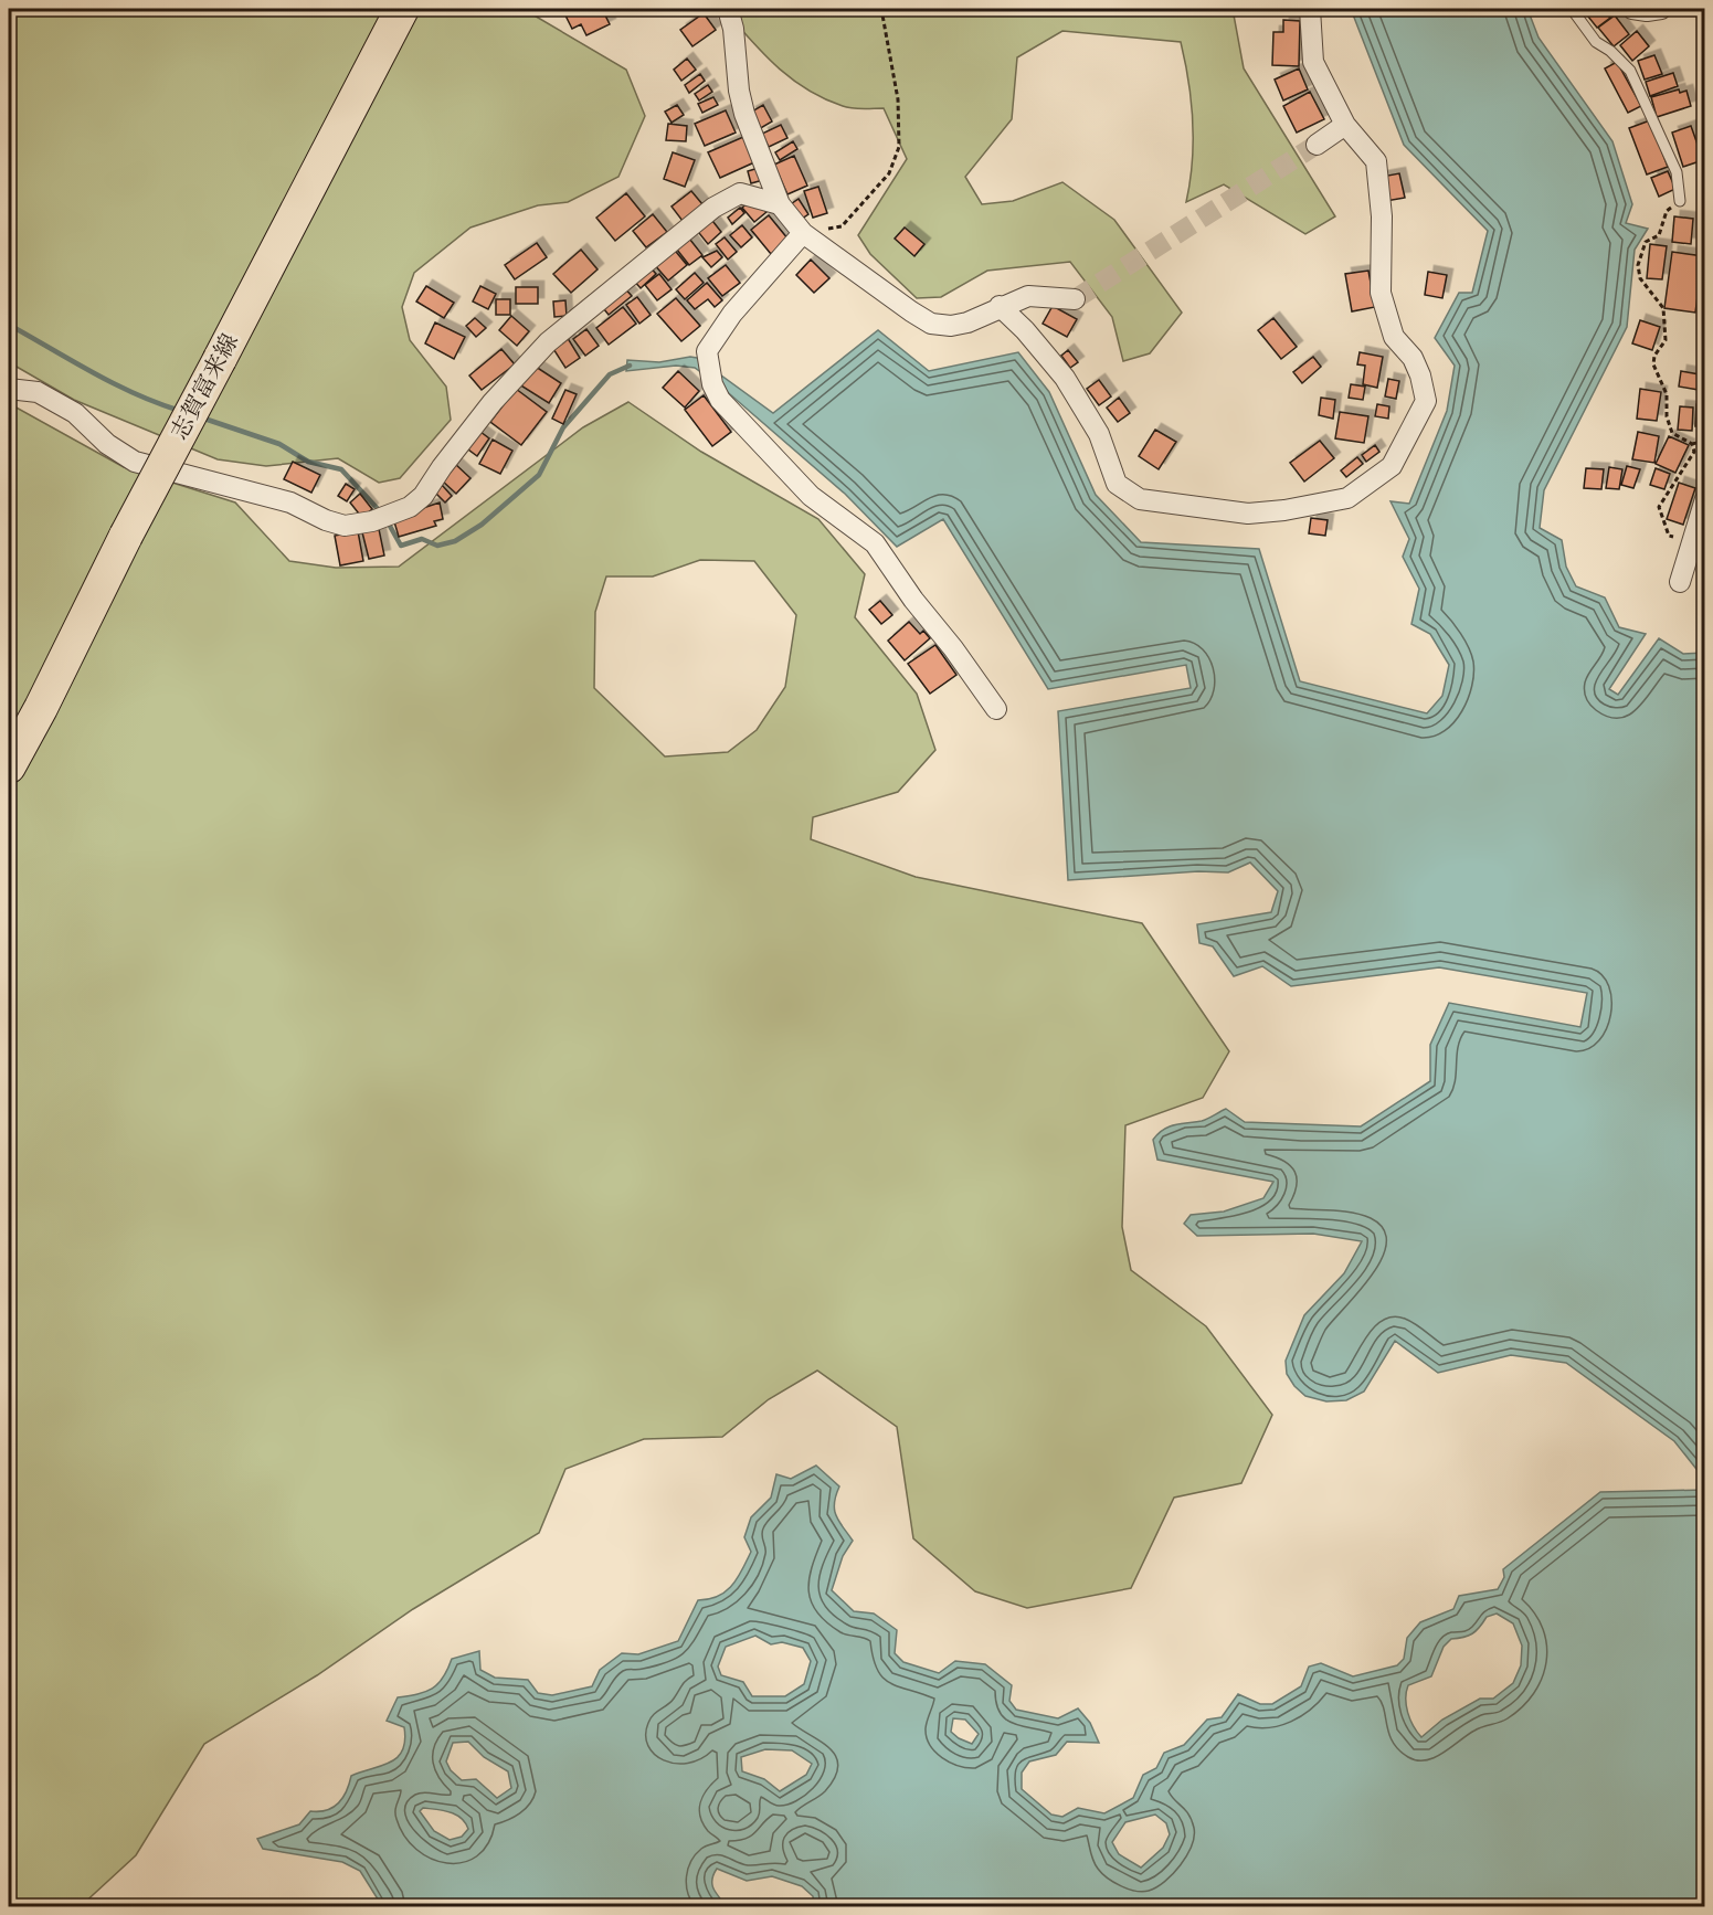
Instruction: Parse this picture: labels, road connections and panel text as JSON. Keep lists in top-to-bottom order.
{
  "streets": {
    "main road": ["志賀富来線"]
  }
}
